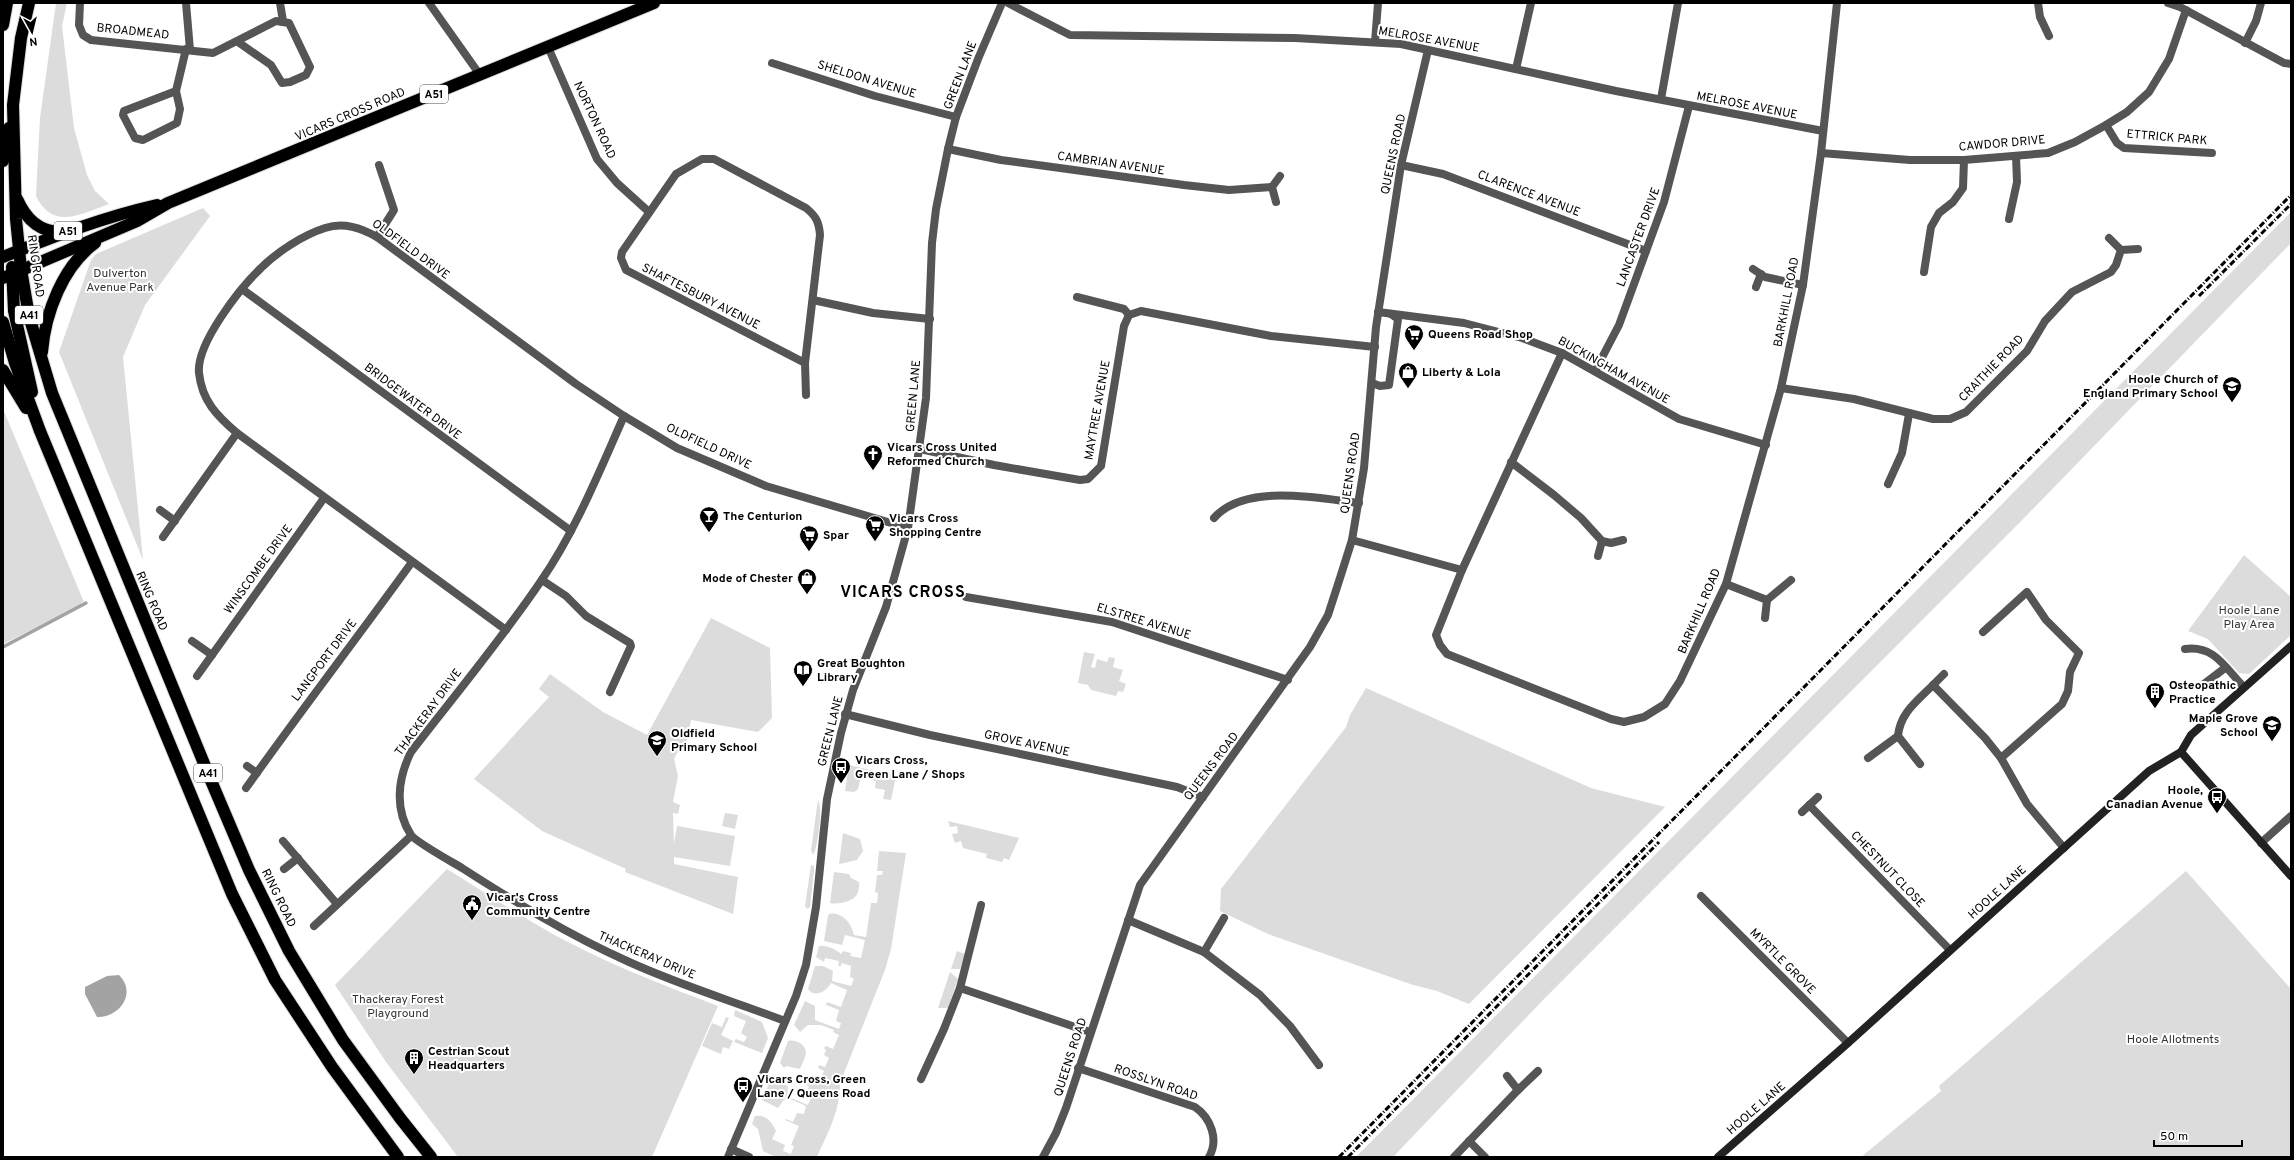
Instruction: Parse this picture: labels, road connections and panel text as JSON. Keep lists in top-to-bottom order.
{
  "streets": {
    "highway": [
      "A51",
      "VICARS CROSS ROAD",
      "RING ROAD",
      "A41"
    ],
    "street": [
      "BROADMEAD",
      "MELROSE AVENUE",
      "GREEN LANE",
      "SHELDON AVENUE",
      "NORTON ROAD",
      "ETTRICK PARK",
      "CAWDOR DRIVE",
      "QUEENS ROAD",
      "CAMBRIAN AVENUE",
      "CLARENCE AVENUE",
      "LANCASTER DRIVE",
      "OLDFIELD DRIVE",
      "SHAFTESBURY AVENUE",
      "BARKHILL ROAD",
      "CRAITHIE ROAD",
      "BUCKINGHAM AVENUE",
      "BRIDGEWATER DRIVE",
      "MAYTREE AVENUE",
      "WINSCOMBE DRIVE",
      "ELSTREE AVENUE",
      "LANGPORT DRIVE",
      "THACKERAY DRIVE",
      "GROVE AVENUE",
      "CHESTNUT CLOSE",
      "HOOLE LANE",
      "MYRTLE GROVE",
      "ROSSLYN ROAD"
    ]
  },
  "crossings": [
    ["MELROSE AVENUE", "QUEENS ROAD"],
    ["MELROSE AVENUE", "LANCASTER DRIVE"],
    ["MELROSE AVENUE", "BARKHILL ROAD"],
    ["GREEN LANE", "SHELDON AVENUE"],
    ["GREEN LANE", "CAMBRIAN AVENUE"],
    ["GREEN LANE", "OLDFIELD DRIVE"],
    ["GREEN LANE", "MAYTREE AVENUE"],
    ["GREEN LANE", "THACKERAY DRIVE"],
    ["GREEN LANE", "GROVE AVENUE"],
    ["VICARS CROSS ROAD", "NORTON ROAD"],
    ["VICARS CROSS ROAD", "RING ROAD"],
    ["NORTON ROAD", "SHAFTESBURY AVENUE"],
    ["ETTRICK PARK", "CAWDOR DRIVE"],
    ["CAWDOR DRIVE", "BARKHILL ROAD"],
    ["QUEENS ROAD", "CLARENCE AVENUE"],
    ["QUEENS ROAD", "BUCKINGHAM AVENUE"],
    ["QUEENS ROAD", "ELSTREE AVENUE"],
    ["QUEENS ROAD", "GROVE AVENUE"],
    ["QUEENS ROAD", "ROSSLYN ROAD"],
    ["CLARENCE AVENUE", "LANCASTER DRIVE"],
    ["LANCASTER DRIVE", "BUCKINGHAM AVENUE"],
    ["OLDFIELD DRIVE", "BRIDGEWATER DRIVE"],
    ["OLDFIELD DRIVE", "WINSCOMBE DRIVE"],
    ["OLDFIELD DRIVE", "LANGPORT DRIVE"],
    ["OLDFIELD DRIVE", "THACKERAY DRIVE"],
    ["BARKHILL ROAD", "CRAITHIE ROAD"],
    ["BARKHILL ROAD", "BUCKINGHAM AVENUE"],
    ["BRIDGEWATER DRIVE", "THACKERAY DRIVE"],
    ["CHESTNUT CLOSE", "HOOLE LANE"],
    ["HOOLE LANE", "MYRTLE GROVE"]
  ],
  "districts": ["VICARS CROSS"],
  "parks": [
    "Dulverton Avenue Park",
    "Hoole Lane Play Area",
    "Thackeray Forest Playground",
    "Hoole Allotments"
  ],
  "places": {
    "supermarket": ["Queens Road Shop", "Vicars Cross Shopping Centre", "Spar"],
    "shop": ["Liberty & Lola", "Mode of Chester"],
    "school or university": ["Hoole Church of England Primary School", "Maple Grove School", "Oldfield Primary School"],
    "church": ["Vicars Cross United Reformed Church"],
    "bar": ["The Centurion"],
    "library": ["Great Boughton Library"],
    "building": ["Osteopathic Practice", "Cestrian Scout Headquarters"],
    "bus stop": ["Vicars Cross, Green Lane / Shops", "Hoole, Canadian Avenue", "Vicars Cross, Green Lane / Queens Road"],
    "public building": ["Vicar's Cross Community Centre"]
  },
  "scale_bar": "50 m",
  "north": "bottom"
}
